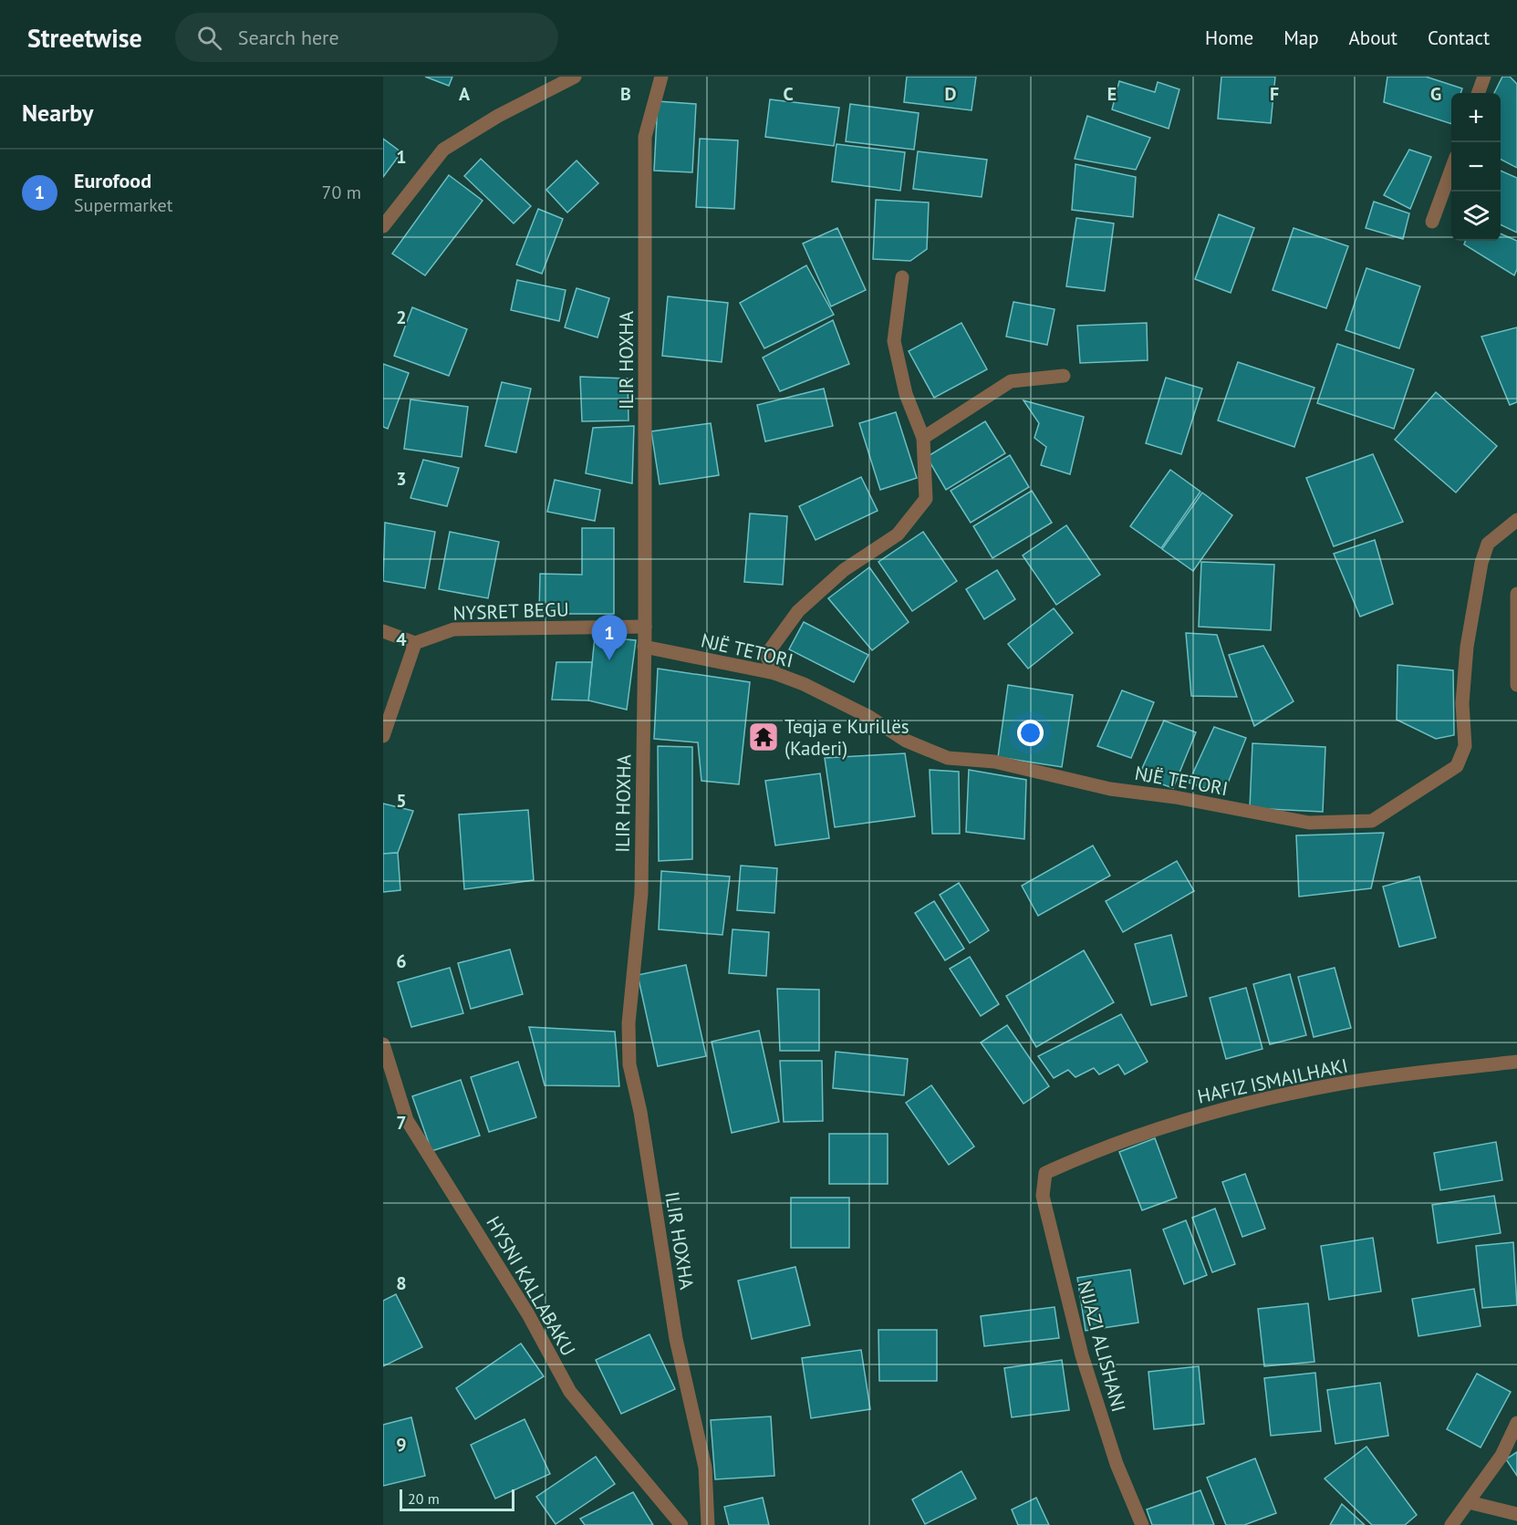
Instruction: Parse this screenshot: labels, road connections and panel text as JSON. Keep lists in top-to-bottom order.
{
  "streets": {
    "street": [
      "ILIR HOXHA",
      "NYSRET BEGU",
      "NJË TETORI",
      "HAFIZ ISMAILHAKI",
      "HYSNI KALLABAKU",
      "NIJAZI ALISHANI"
    ]
  },
  "crossings": [
    ["ILIR HOXHA", "NYSRET BEGU"],
    ["ILIR HOXHA", "NJË TETORI"],
    ["HAFIZ ISMAILHAKI", "NIJAZI ALISHANI"]
  ],
  "places": {
    "temple": ["Teqja e Kurillës (Kaderi)"]
  },
  "scale_bar": "20 m",
  "page": {
    "header": "Streetwise",
    "search": "Search here",
    "nav": [
      "Home",
      "Map",
      "About",
      "Contact"
    ],
    "heading": "Nearby",
    "map_buttons": ["+", "−"],
    "list": [
      {
        "mark": "1",
        "name": "Eurofood",
        "note": "Supermarket",
        "value": "70 m"
      }
    ],
    "pins": "1",
    "scale": "20 m"
  },
  "grid": {
    "columns": [
      "A",
      "B",
      "C",
      "D",
      "E",
      "F",
      "G"
    ],
    "rows": [
      "1",
      "2",
      "3",
      "4",
      "5",
      "6",
      "7",
      "8",
      "9"
    ]
  }
}
